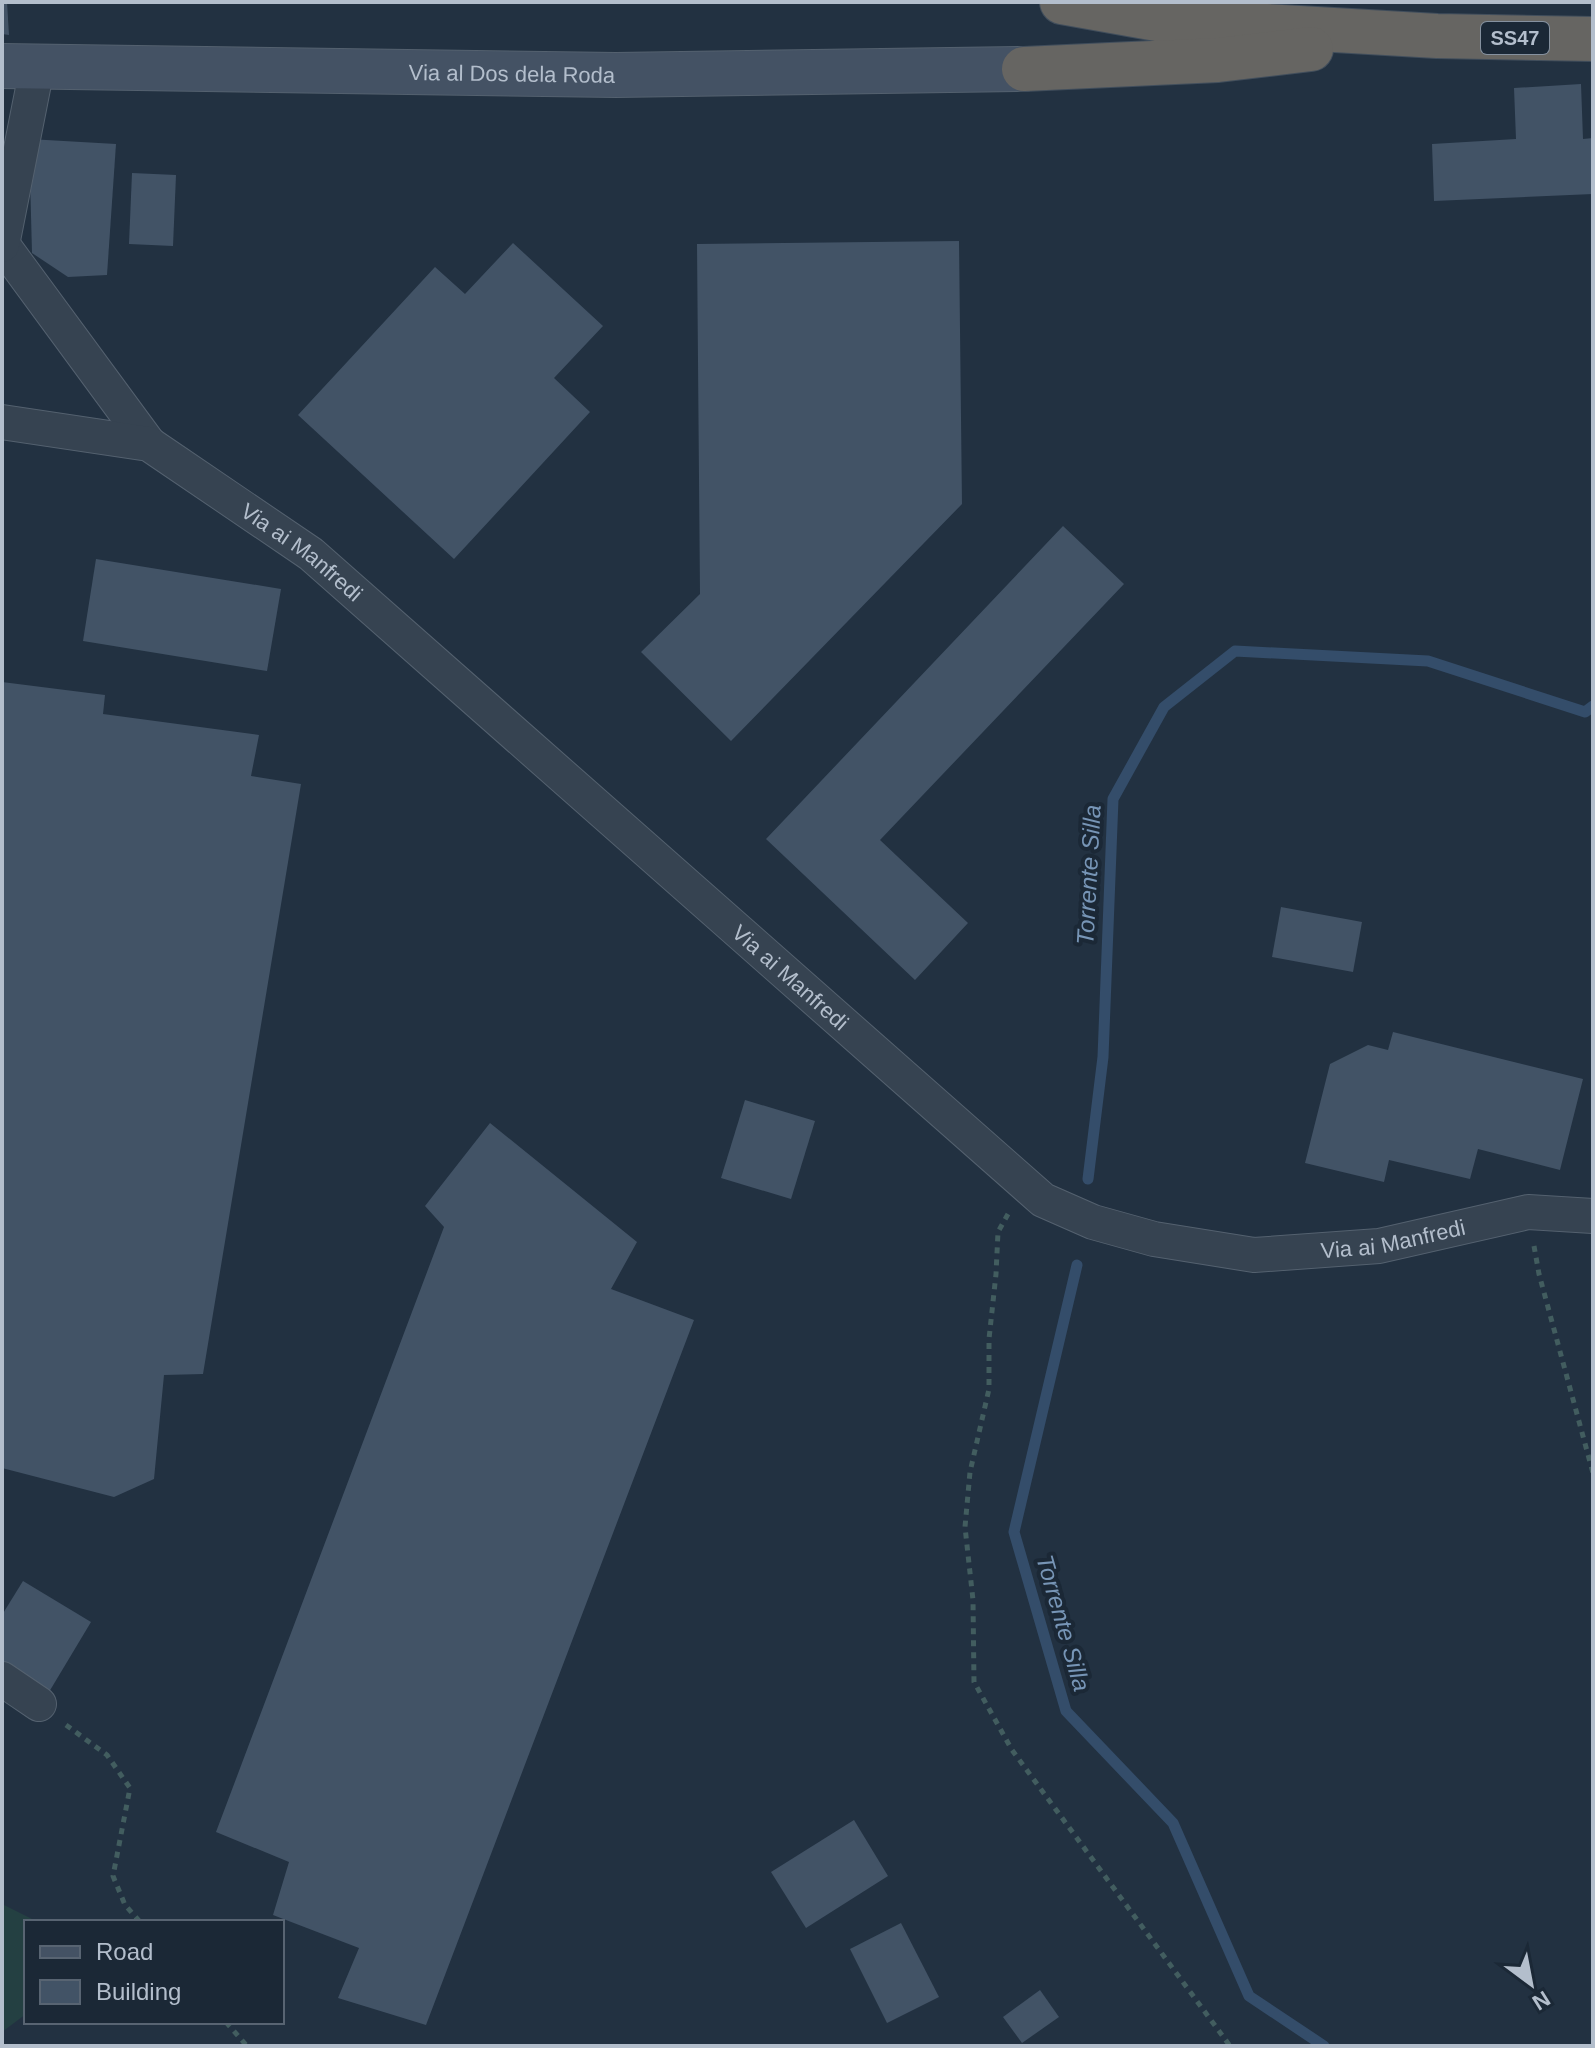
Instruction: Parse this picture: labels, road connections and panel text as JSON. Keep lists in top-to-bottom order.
{
  "streets": {
    "highway": ["SS47"],
    "main road": ["Via al Dos dela Roda"],
    "street": ["Via ai Manfredi"]
  },
  "crossings": [
    ["Via al Dos dela Roda", "Via ai Manfredi"]
  ],
  "water": ["Torrente Silla"],
  "legend": ["Road", "Building"],
  "north": "bottom right"
}
